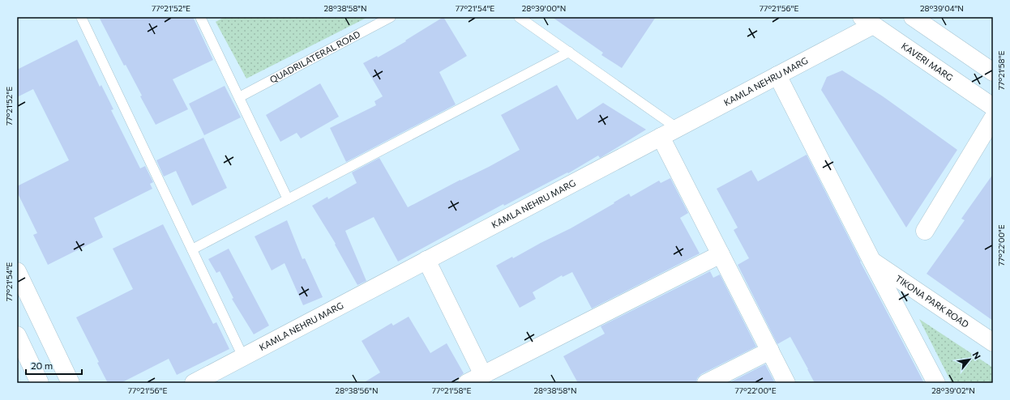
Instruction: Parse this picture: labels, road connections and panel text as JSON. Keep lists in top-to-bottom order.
{
  "streets": {
    "street": ["KAVERI MARG", "KAMLA NEHRU MARG", "TIKONA PARK ROAD"],
    "lane": ["QUADRILATERAL ROAD"]
  },
  "crossings": [
    ["KAVERI MARG", "KAMLA NEHRU MARG"],
    ["KAMLA NEHRU MARG", "TIKONA PARK ROAD"]
  ],
  "scale_bar": "20 m",
  "north": "top right",
  "coordinates": [
    "77°21'52\"E",
    "28°38'58\"N",
    "77°21'54\"E",
    "28°39'00\"N",
    "77°21'56\"E",
    "28°39'04\"N",
    "77°21'58\"E",
    "77°22'00\"E",
    "28°38'56\"N",
    "28°39'02\"N"
  ]
}
